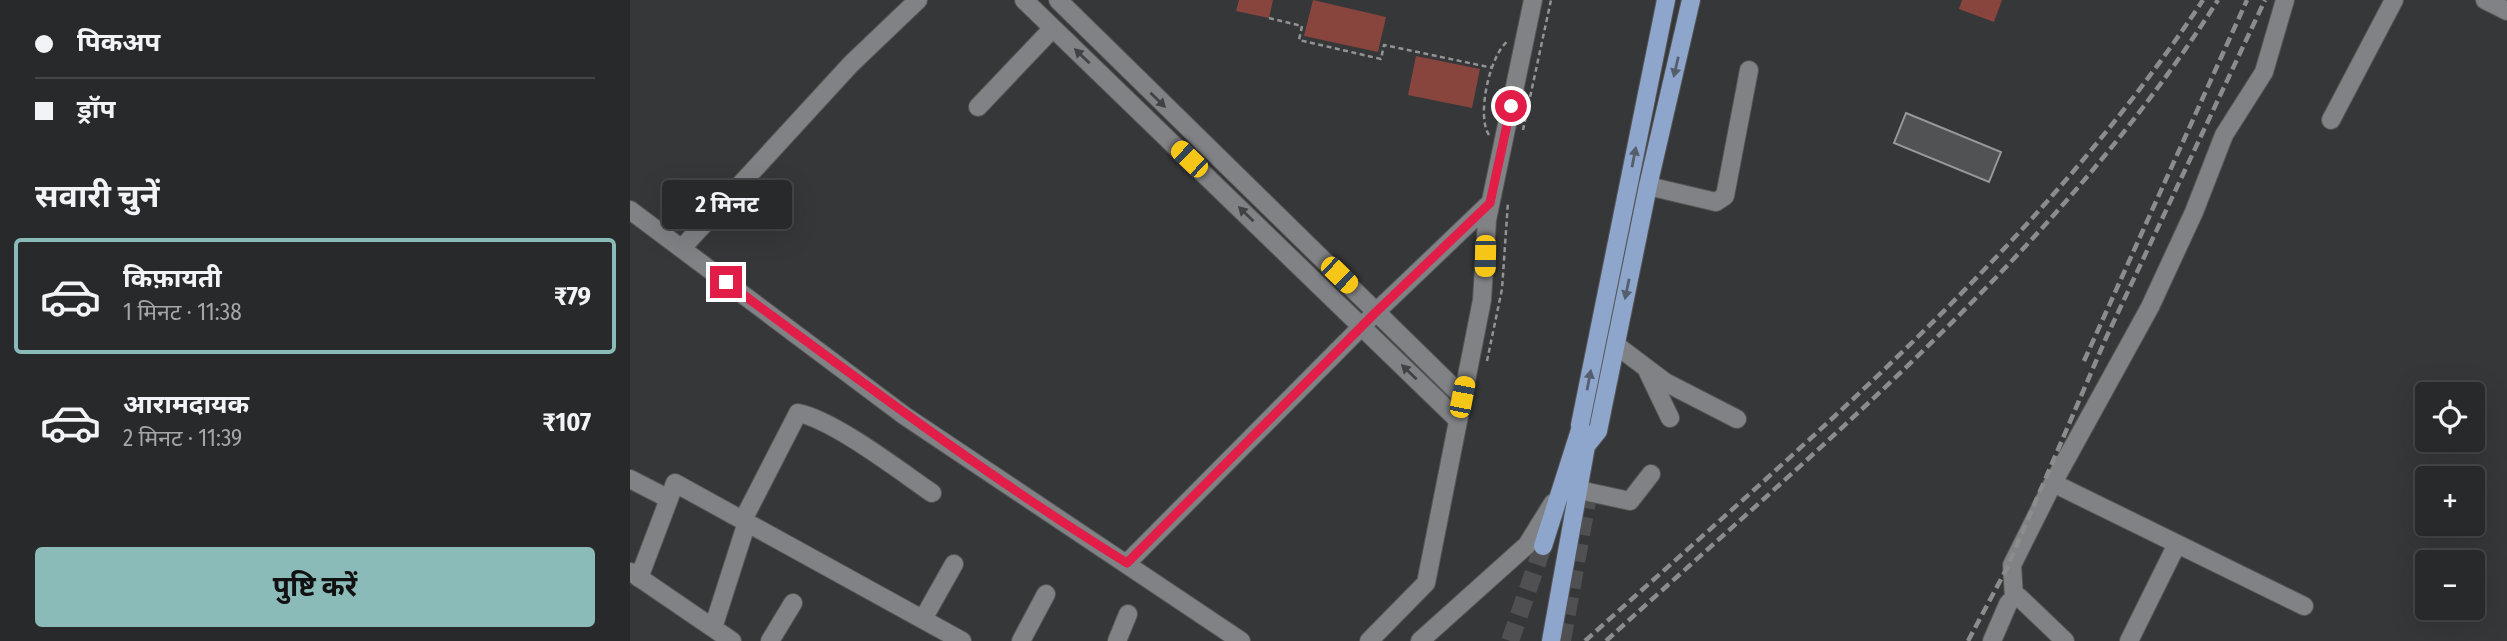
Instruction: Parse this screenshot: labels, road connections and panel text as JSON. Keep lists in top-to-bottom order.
{
  "page": {
    "banner": ["पिकअप", "ड्रॉप"],
    "heading": "सवारी चुनें",
    "bubble": "2 मिनट",
    "list": [
      {
        "name": "किफ़ायती",
        "note": "1 मिनट · 11:38",
        "value": "₹79"
      },
      {
        "name": "आरामदायक",
        "note": "2 मिनट · 11:39",
        "value": "₹107"
      }
    ],
    "map_buttons": ["+", "−"],
    "buttons": "पुष्टि करें"
  }
}
